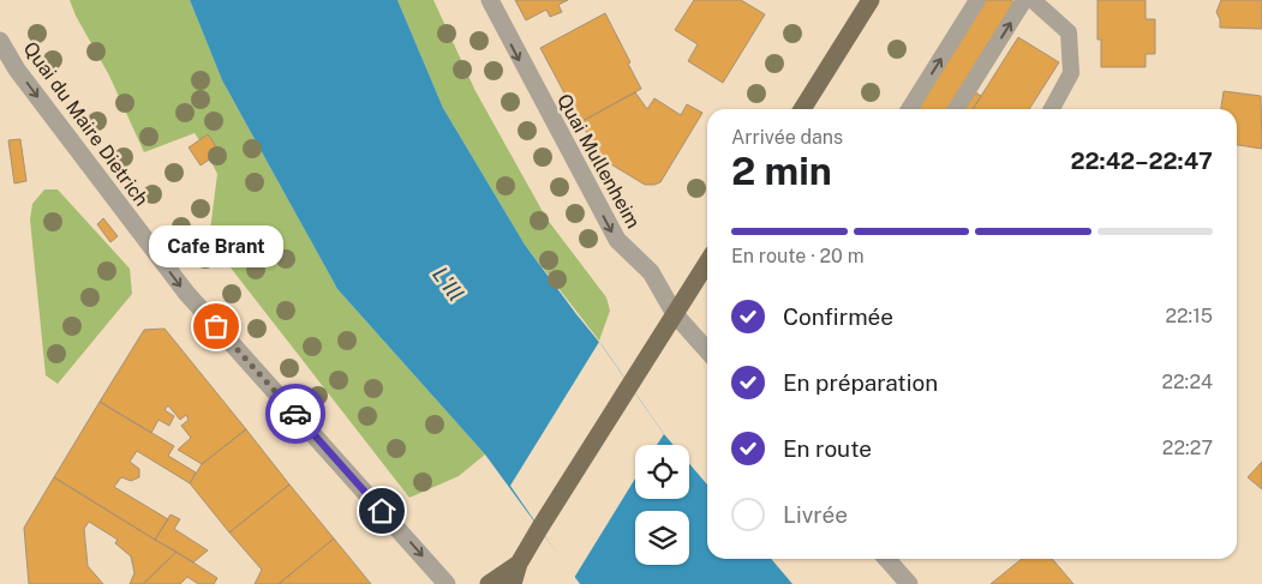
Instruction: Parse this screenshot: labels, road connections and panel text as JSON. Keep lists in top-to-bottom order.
{
  "streets": {
    "street": ["Quai du Maire Dietrich", "Quai Mullenheim"]
  },
  "one_way": ["Quai du Maire Dietrich", "Quai Mullenheim"],
  "water": ["L'Ill"],
  "places": ["Cafe Brant"],
  "page": {
    "heading": ["2 min", "Arrivée dans", "22:42–22:47"],
    "bar": "En route · 20 m",
    "bubble": "Cafe Brant",
    "list": [
      ["Confirmée", "22:15"],
      ["En préparation", "22:24"],
      ["En route", "22:27"],
      "Livrée"
    ]
  }
}
